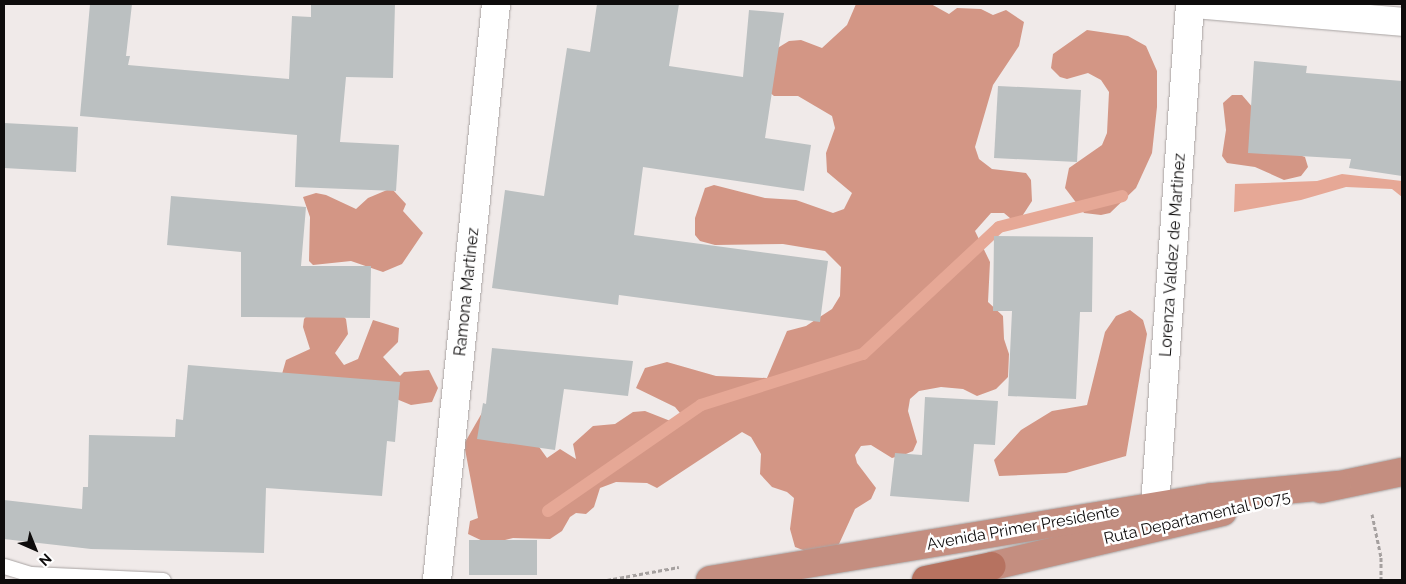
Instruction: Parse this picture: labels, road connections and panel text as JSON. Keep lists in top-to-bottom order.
{
  "streets": {
    "highway": ["Ruta Departamental D075", "Avenida Primer Presidente"],
    "street": ["Lorenza Valdez de Martinez", "Ramona Martinez"]
  },
  "crossings": [
    ["Lorenza Valdez de Martinez", "Avenida Primer Presidente"],
    ["Ruta Departamental D075", "Avenida Primer Presidente"]
  ],
  "north": "bottom right"
}
